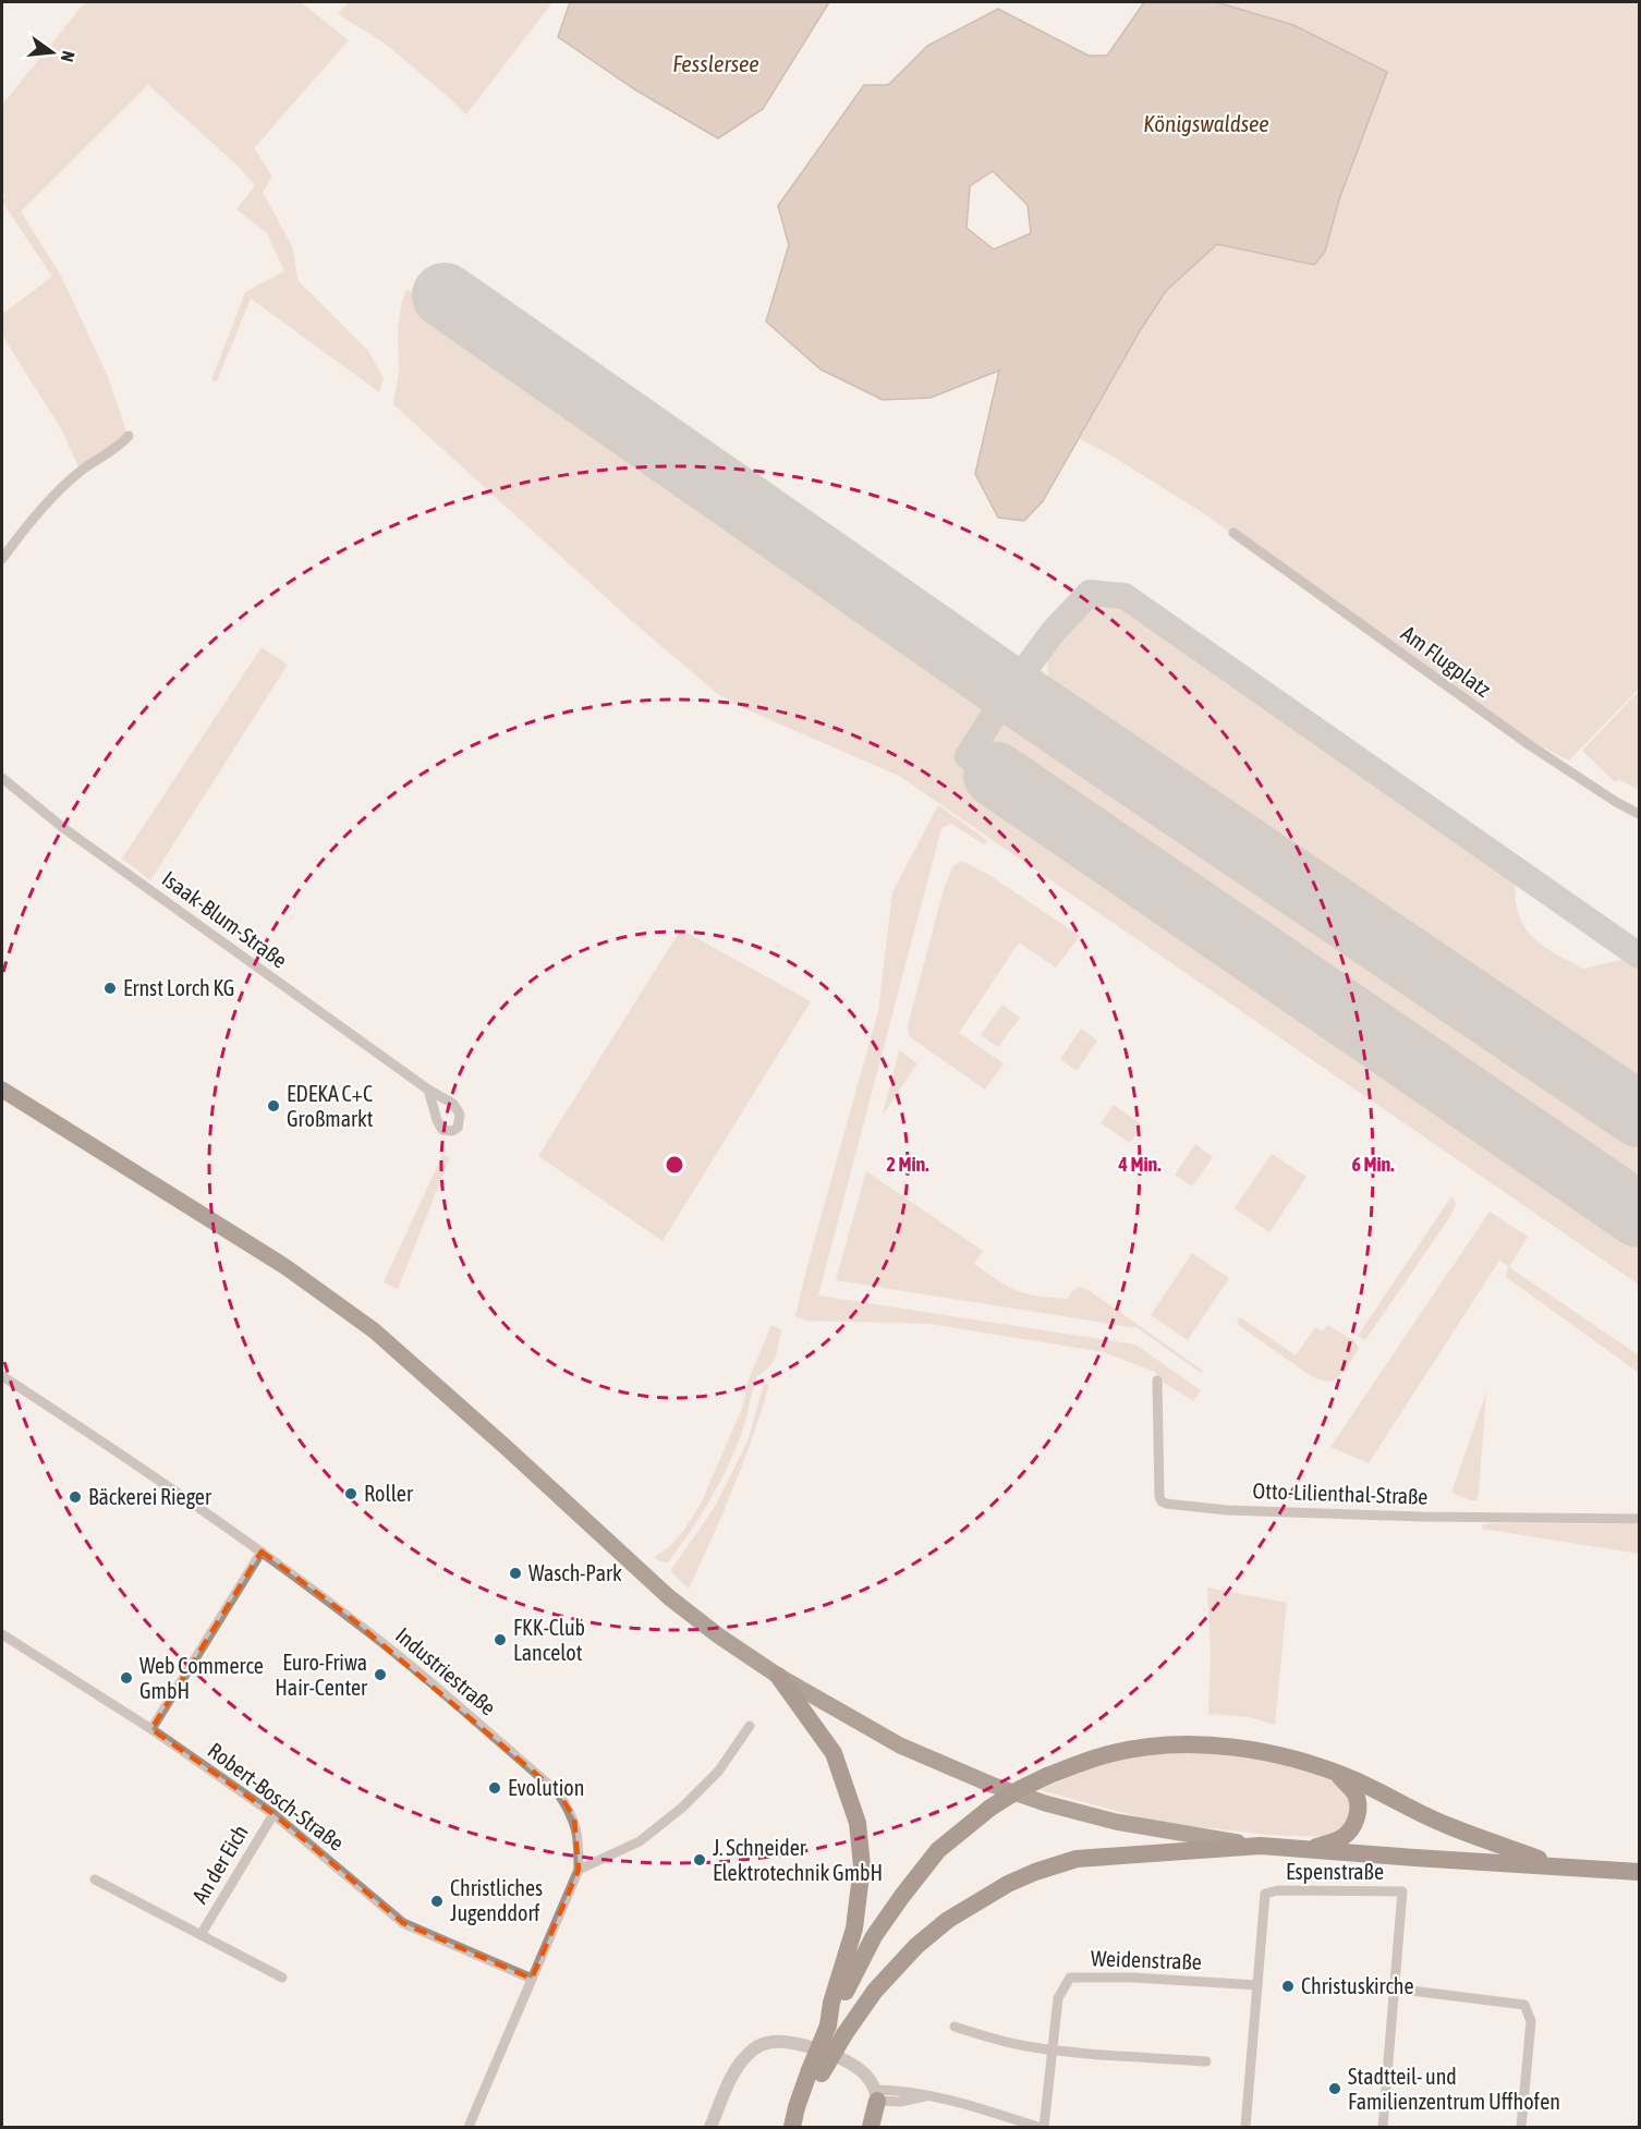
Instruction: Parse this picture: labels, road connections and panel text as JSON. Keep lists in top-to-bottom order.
{
  "streets": {
    "street": [
      "Am Flugplatz",
      "Isaak-Blum-Straße",
      "Otto-Lilienthal-Straße",
      "Industriestraße",
      "Robert-Bosch-Straße",
      "An der Eich",
      "Espenstraße",
      "Weidenstraße"
    ]
  },
  "crossings": [
    ["Robert-Bosch-Straße", "An der Eich"],
    ["Espenstraße", "Weidenstraße"]
  ],
  "water": ["Fesslersee", "Königswaldsee"],
  "places": [
    "Ernst Lorch KG",
    "EDEKA C+C Großmarkt",
    "Roller",
    "Bäckerei Rieger",
    "Wasch-Park",
    "FKK-Club Lancelot",
    "Euro-Friwa Hair-Center",
    "Web Commerce GmbH",
    "Evolution",
    "J. Schneider Elektrotechnik GmbH",
    "Christliches Jugenddorf",
    "Christuskirche",
    "Stadtteil- und Familienzentrum Uffhofen"
  ],
  "north": "right",
  "rings": ["2 Min.", "4 Min.", "6 Min."]
}
